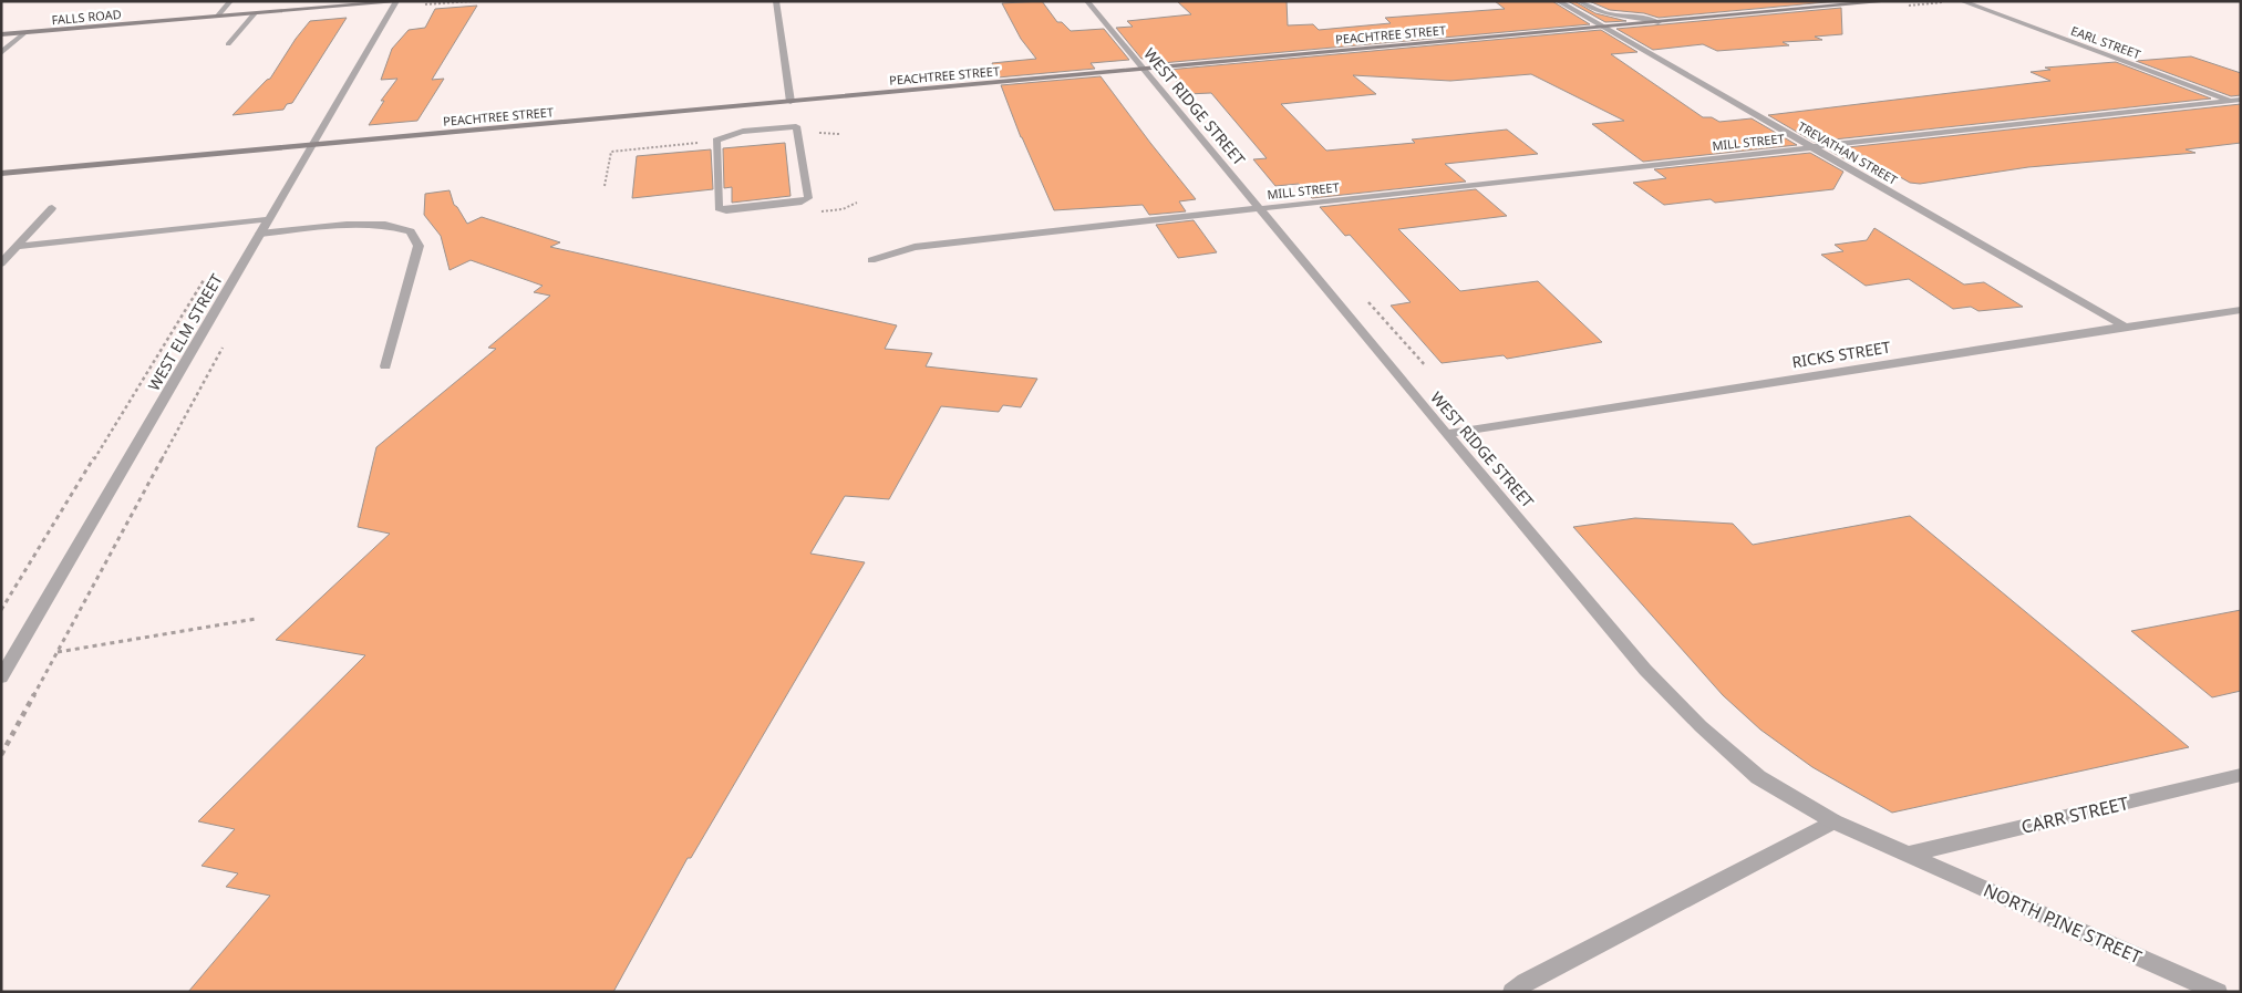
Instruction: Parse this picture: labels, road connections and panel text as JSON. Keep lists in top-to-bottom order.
{
  "streets": {
    "main road": ["FALLS ROAD", "PEACHTREE STREET"],
    "street": [
      "EARL STREET",
      "WEST RIDGE STREET",
      "MILL STREET",
      "TREVATHAN STREET",
      "WEST ELM STREET",
      "RICKS STREET",
      "CARR STREET",
      "NORTH PINE STREET"
    ]
  },
  "crossings": [
    ["FALLS ROAD", "WEST ELM STREET"],
    ["PEACHTREE STREET", "WEST RIDGE STREET"],
    ["PEACHTREE STREET", "TREVATHAN STREET"],
    ["PEACHTREE STREET", "WEST ELM STREET"],
    ["EARL STREET", "MILL STREET"],
    ["WEST RIDGE STREET", "MILL STREET"],
    ["WEST RIDGE STREET", "RICKS STREET"],
    ["WEST RIDGE STREET", "CARR STREET"],
    ["WEST RIDGE STREET", "NORTH PINE STREET"],
    ["MILL STREET", "TREVATHAN STREET"],
    ["TREVATHAN STREET", "RICKS STREET"],
    ["CARR STREET", "NORTH PINE STREET"]
  ]
}
